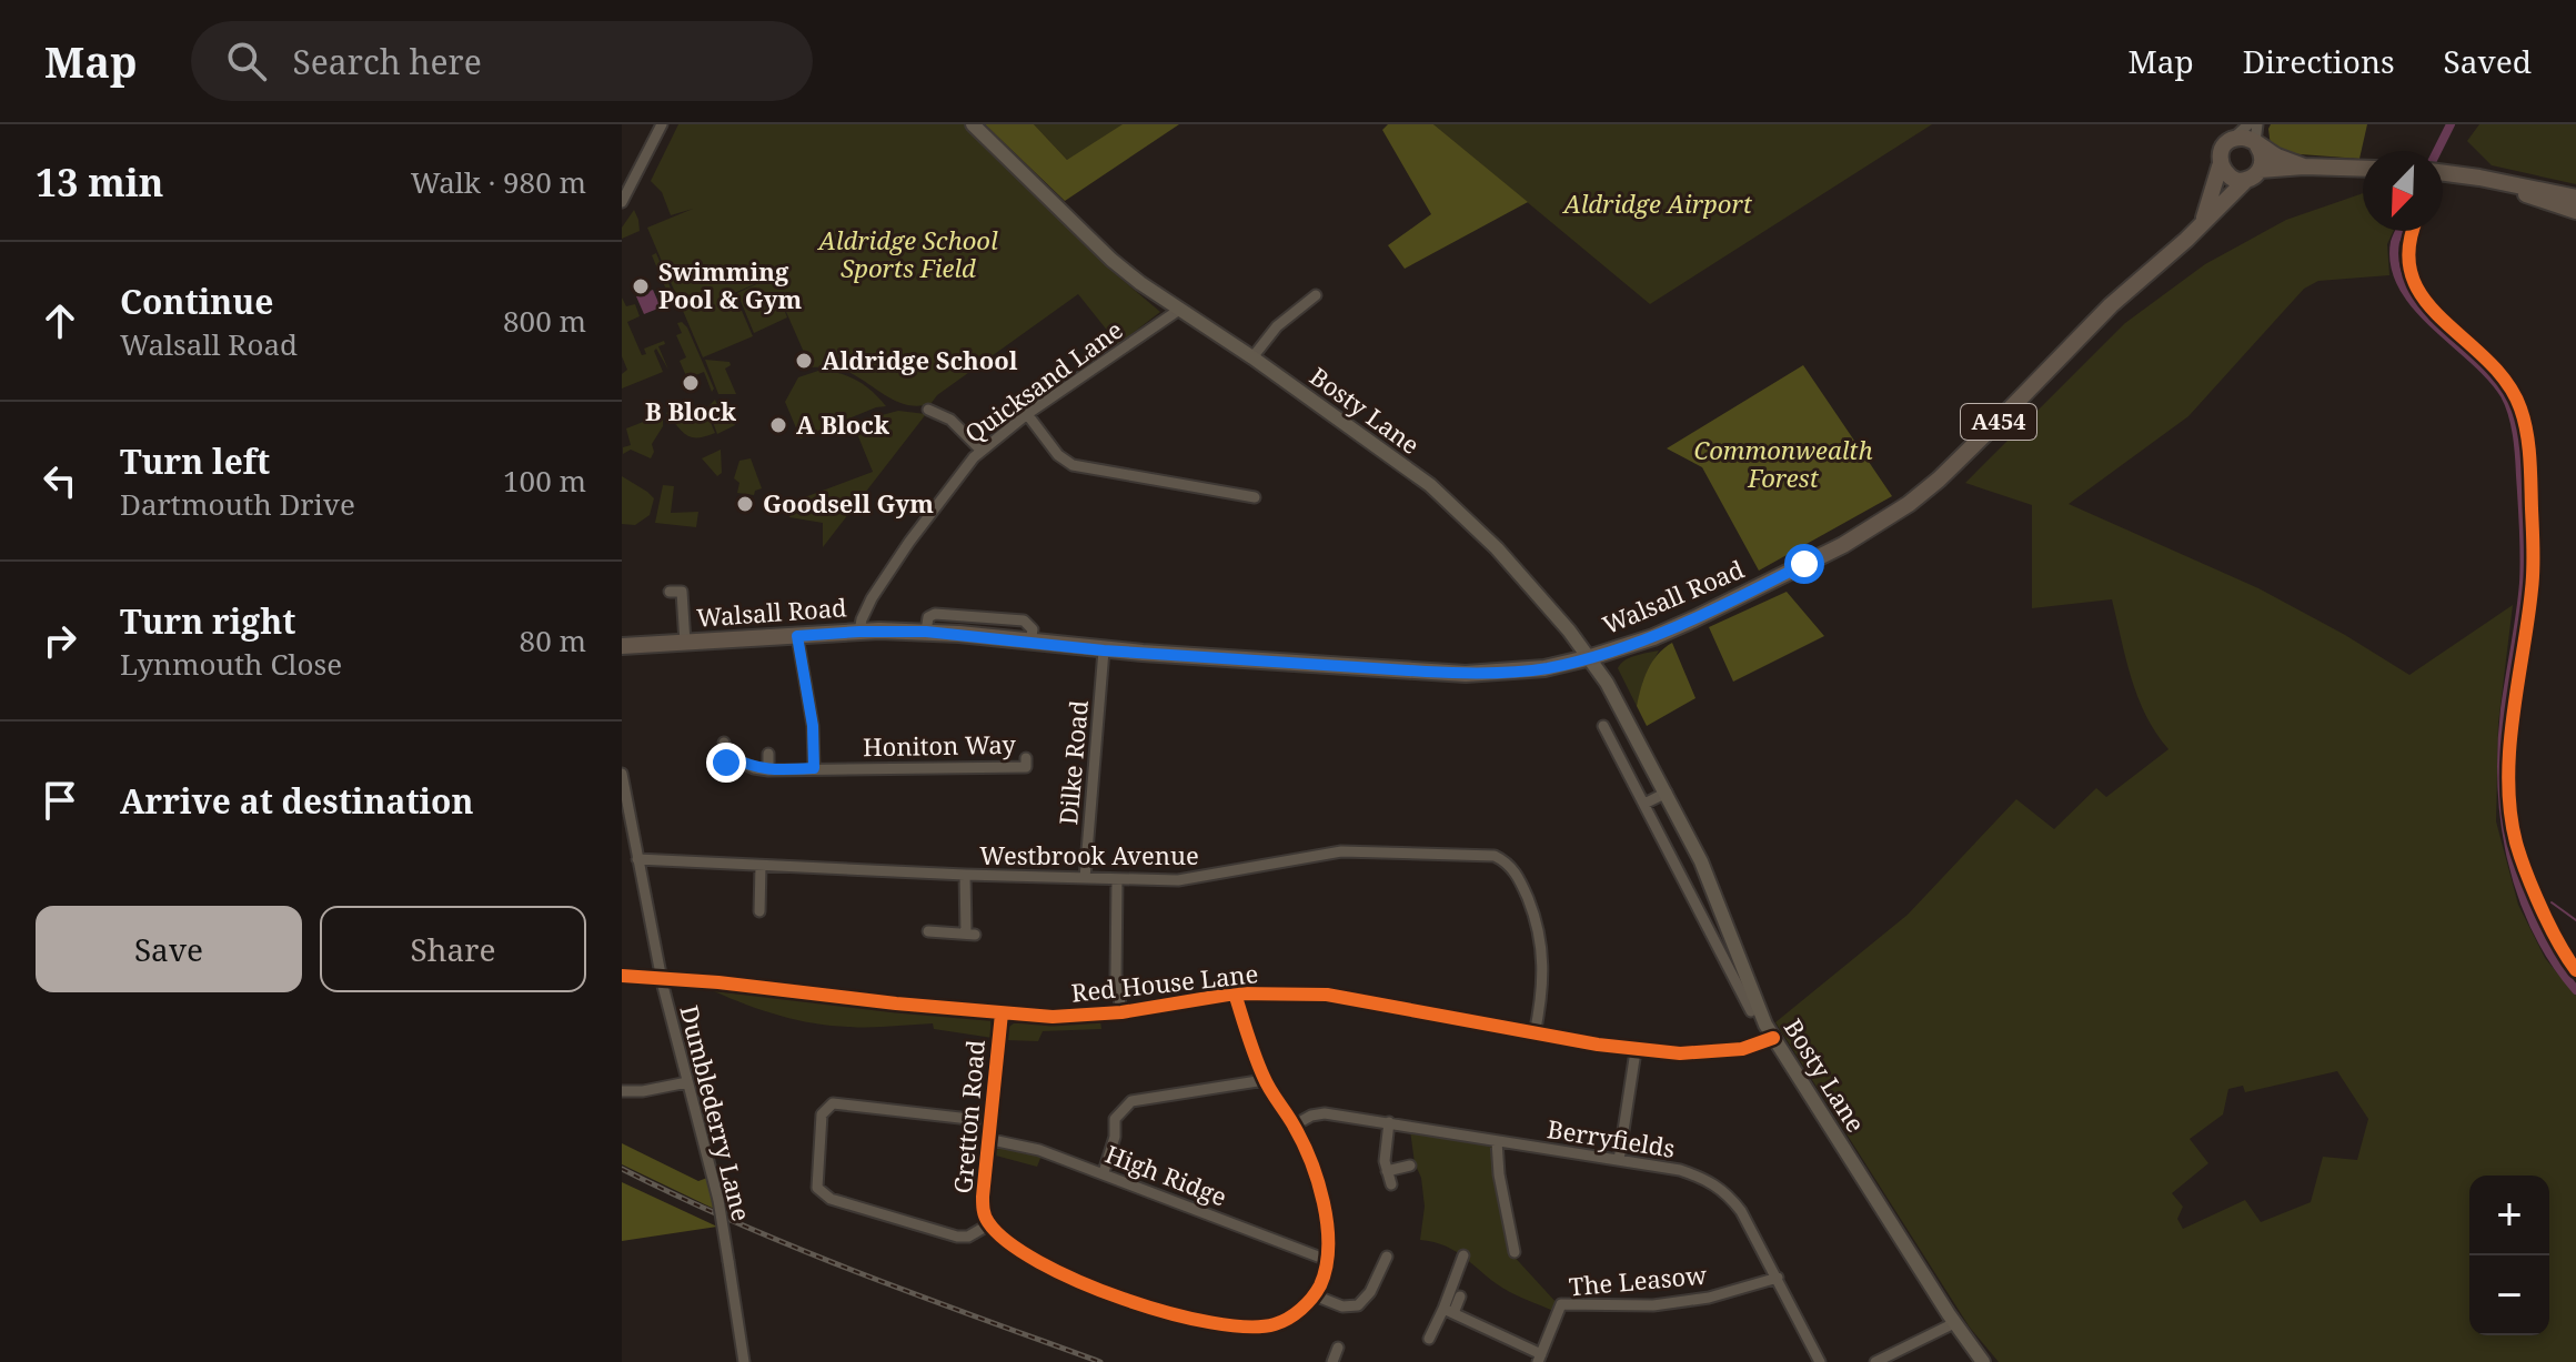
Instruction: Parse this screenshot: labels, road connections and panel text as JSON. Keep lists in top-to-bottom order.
{
  "streets": {
    "main road": ["Bosty Lane", "A454", "Walsall Road"],
    "street": [
      "Quicksand Lane",
      "Honiton Way",
      "Dilke Road",
      "Westbrook Avenue",
      "Red House Lane",
      "Dumblederry Lane",
      "Gretton Road",
      "Berryfields",
      "High Ridge",
      "The Leasow"
    ]
  },
  "crossings": [
    ["Quicksand Lane", "Bosty Lane"],
    ["Quicksand Lane", "Walsall Road"],
    ["Bosty Lane", "Walsall Road"],
    ["Bosty Lane", "Red House Lane"],
    ["Walsall Road", "Dilke Road"],
    ["Dilke Road", "Westbrook Avenue"],
    ["Westbrook Avenue", "Red House Lane"],
    ["Westbrook Avenue", "Dumblederry Lane"],
    ["Red House Lane", "Dumblederry Lane"],
    ["Red House Lane", "Gretton Road"],
    ["Gretton Road", "High Ridge"],
    ["Berryfields", "The Leasow"]
  ],
  "parks": ["Aldridge Airport", "Aldridge School Sports Field", "Commonwealth Forest"],
  "places": [
    "Swimming Pool & Gym",
    "Aldridge School",
    "B Block",
    "A Block",
    "Goodsell Gym"
  ],
  "north": "bottom left",
  "page": {
    "header": "Map",
    "search": "Search here",
    "nav": ["Map", "Directions", "Saved"],
    "heading": ["13 min", "Walk · 980 m"],
    "list": [
      ["Continue", "Walsall Road", "800 m"],
      ["Turn left", "Dartmouth Drive", "100 m"],
      ["Turn right", "Lynmouth Close", "80 m"],
      "Arrive at destination"
    ],
    "buttons": ["Save", "Share"],
    "map_buttons": ["+", "−"]
  }
}
